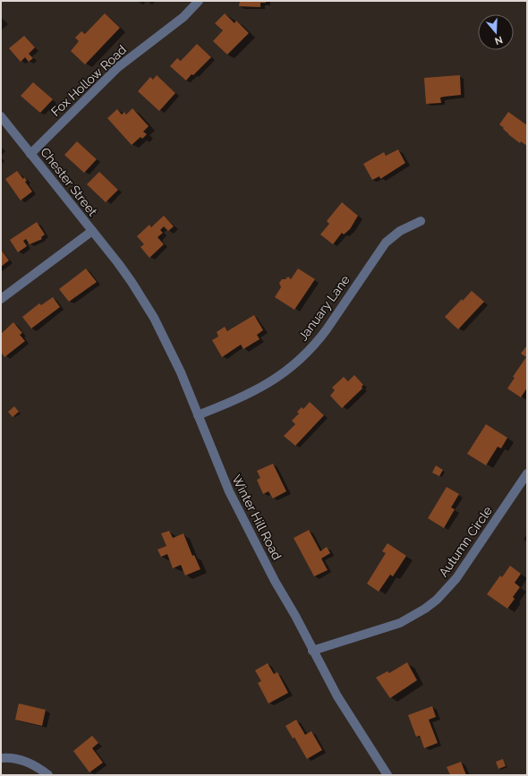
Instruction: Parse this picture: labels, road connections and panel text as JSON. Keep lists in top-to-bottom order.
{
  "streets": {
    "street": [
      "Fox Hollow Road",
      "Chester Street",
      "January Lane",
      "Winter Hill Road",
      "Autumn Circle"
    ]
  },
  "crossings": [
    ["Fox Hollow Road", "Chester Street"],
    ["Chester Street", "Winter Hill Road"],
    ["January Lane", "Winter Hill Road"],
    ["Winter Hill Road", "Autumn Circle"]
  ],
  "north": "bottom"
}
